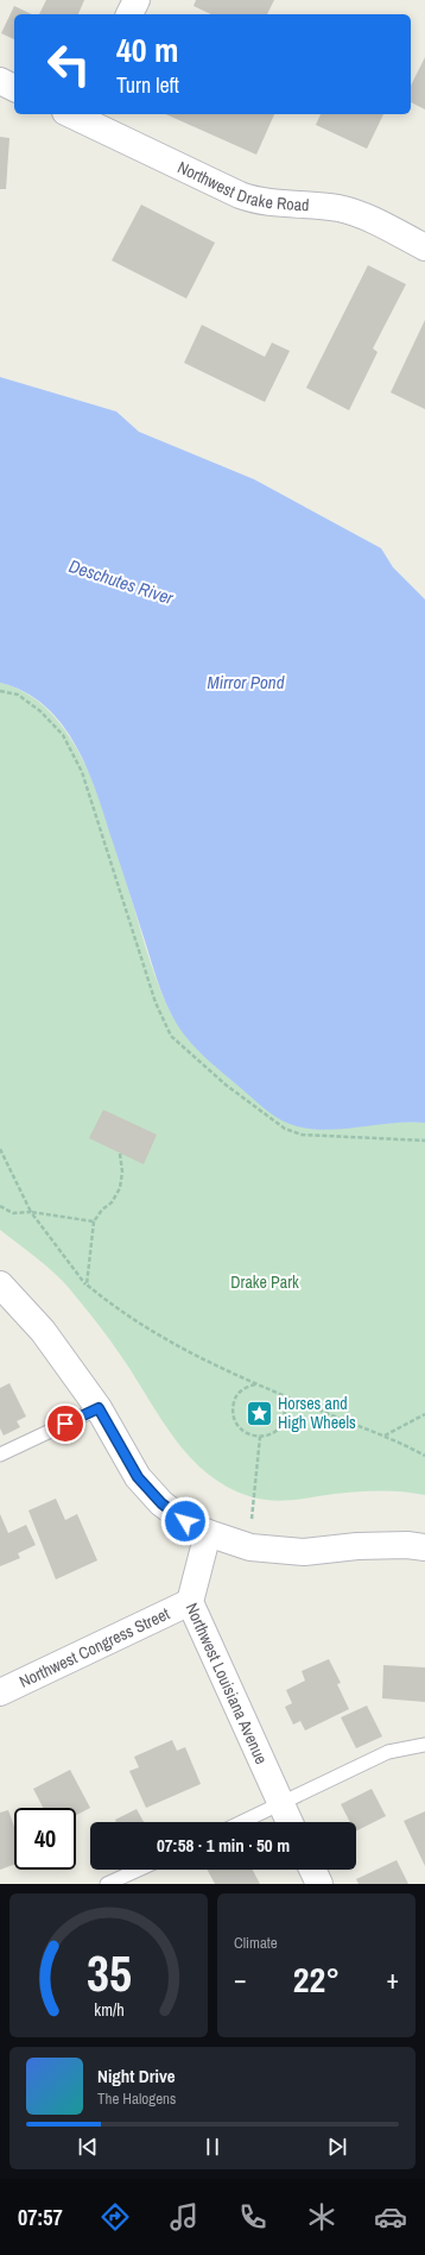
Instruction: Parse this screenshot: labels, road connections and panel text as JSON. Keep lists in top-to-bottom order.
{
  "streets": {
    "street": ["Northwest Drake Road", "Northwest Congress Street", "Northwest Louisiana Avenue"]
  },
  "crossings": [
    ["Northwest Congress Street", "Northwest Louisiana Avenue"]
  ],
  "water": ["Deschutes River", "Mirror Pond"],
  "parks": ["Drake Park"],
  "places": {
    "place": ["Horses and High Wheels"]
  },
  "page": {
    "turn": ["40 m", "Turn left"],
    "limit": "40",
    "trip": "07:58 · 1 min · 50 m",
    "tile": "Climate",
    "heat": ["−", "22°", "+"],
    "song": ["Night Drive", "The Halogens"],
    "tabs": "07:57",
    "gauge": ["35", "km/h"]
  }
}
